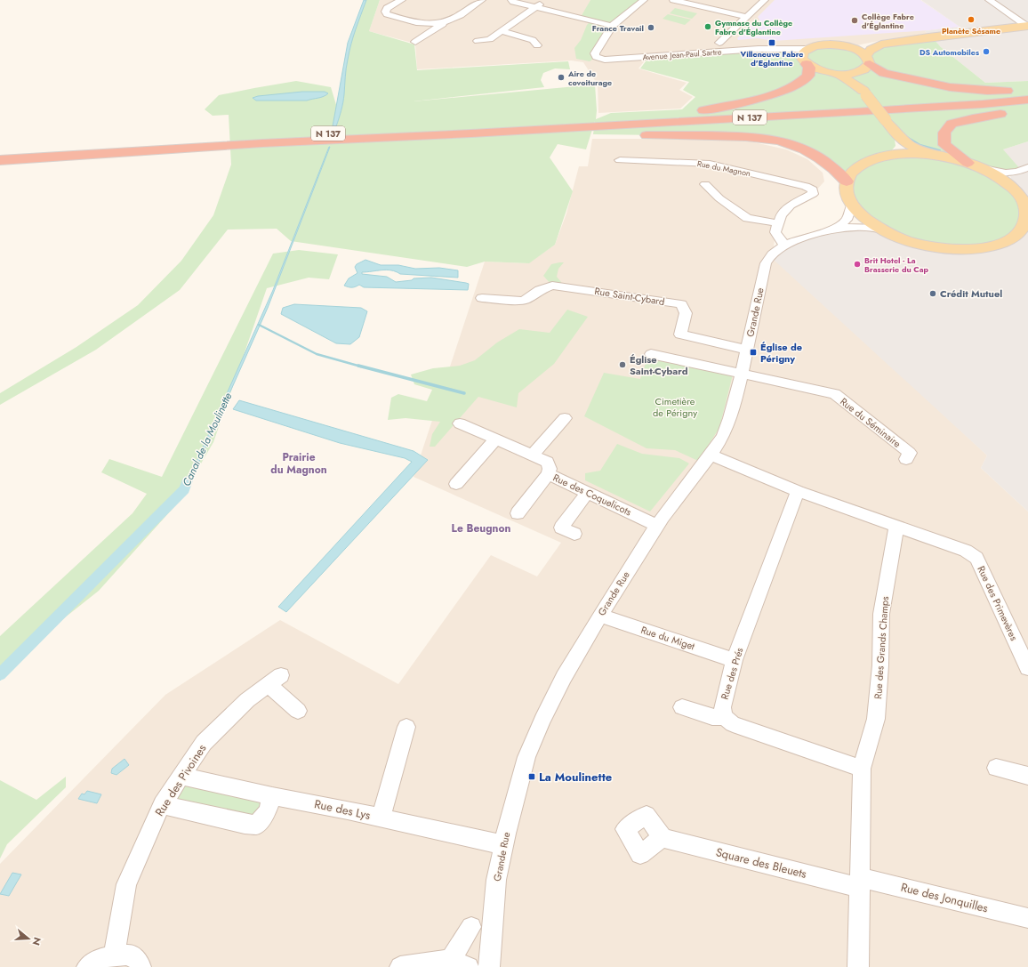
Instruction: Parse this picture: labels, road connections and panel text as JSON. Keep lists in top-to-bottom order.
{
  "streets": {
    "highway": ["N 137"],
    "street": [
      "Avenue Jean-Paul Sartre",
      "Rue du Magnon",
      "Rue Saint-Cybard",
      "Grande Rue",
      "Rue du Séminaire",
      "Rue des Coquelicots",
      "Rue des Primevères",
      "Rue du Miget",
      "Rue des Grands Champs",
      "Rue des Prés",
      "Rue des Pivoines",
      "Rue des Lys",
      "Square des Bleuets",
      "Rue des Jonquilles"
    ]
  },
  "crossings": [
    ["Rue Saint-Cybard", "Grande Rue"],
    ["Grande Rue", "Rue du Séminaire"],
    ["Grande Rue", "Rue des Coquelicots"],
    ["Grande Rue", "Rue du Miget"],
    ["Grande Rue", "Rue des Lys"],
    ["Rue des Primevères", "Rue des Grands Champs"],
    ["Rue du Miget", "Rue des Prés"],
    ["Rue des Grands Champs", "Square des Bleuets"],
    ["Rue des Grands Champs", "Rue des Jonquilles"],
    ["Rue des Pivoines", "Rue des Lys"],
    ["Square des Bleuets", "Rue des Jonquilles"]
  ],
  "districts": ["Prairie du Magnon", "Le Beugnon"],
  "water": ["Canal de la Moulinette"],
  "parks": ["Cimetière de Périgny"],
  "places": {
    "other": [
      "Planète Sésame",
      "Collège Fabre d'Églantine",
      "Gymnase du Collège Fabre d'Églantine",
      "France Travail",
      "DS Automobiles",
      "Aire de covoiturage",
      "Brit Hotel - La Brasserie du Cap",
      "Crédit Mutuel",
      "Église Saint-Cybard"
    ],
    "transit": ["Villeneuve Fabre d'Eglantine", "Église de Périgny", "La Moulinette"]
  },
  "north": "right"
}
